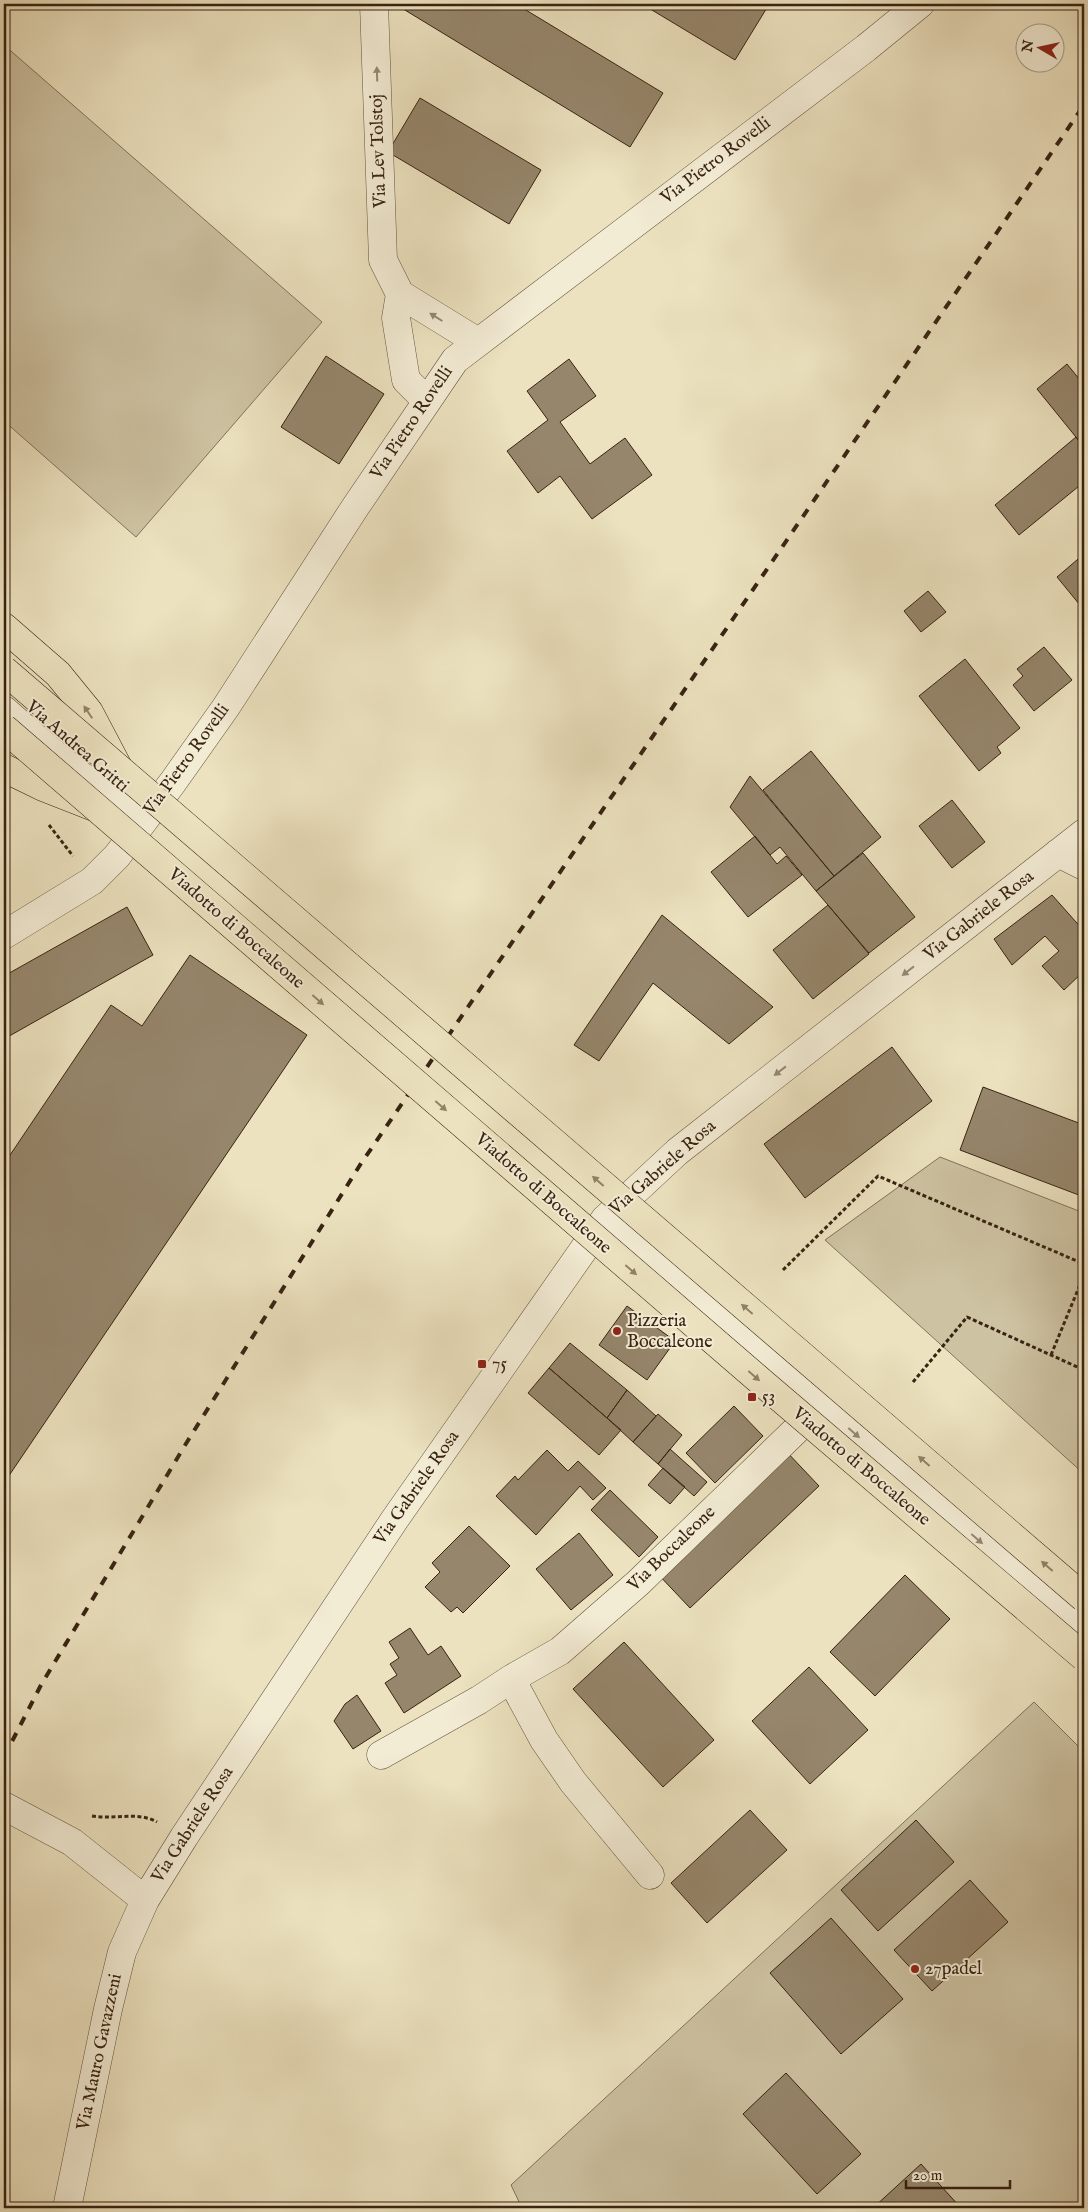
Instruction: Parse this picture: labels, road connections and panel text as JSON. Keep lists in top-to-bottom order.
{
  "streets": {
    "highway": ["Viadotto di Boccaleone"],
    "street": [
      "Via Lev Tolstoj",
      "Via Pietro Rovelli",
      "Via Andrea Gritti",
      "Via Gabriele Rosa",
      "Via Boccaleone",
      "Via Mauro Gavazzeni"
    ]
  },
  "crossings": [
    ["Via Pietro Rovelli", "Via Andrea Gritti"],
    ["Via Gabriele Rosa", "Via Mauro Gavazzeni"]
  ],
  "one_way": ["Via Lev Tolstoj", "Via Gabriele Rosa"],
  "places": {
    "other": ["Pizzeria Boccaleone", "27padel"],
    "transit": ["75", "53"]
  },
  "scale_bar": "20 m",
  "north": "left"
}
